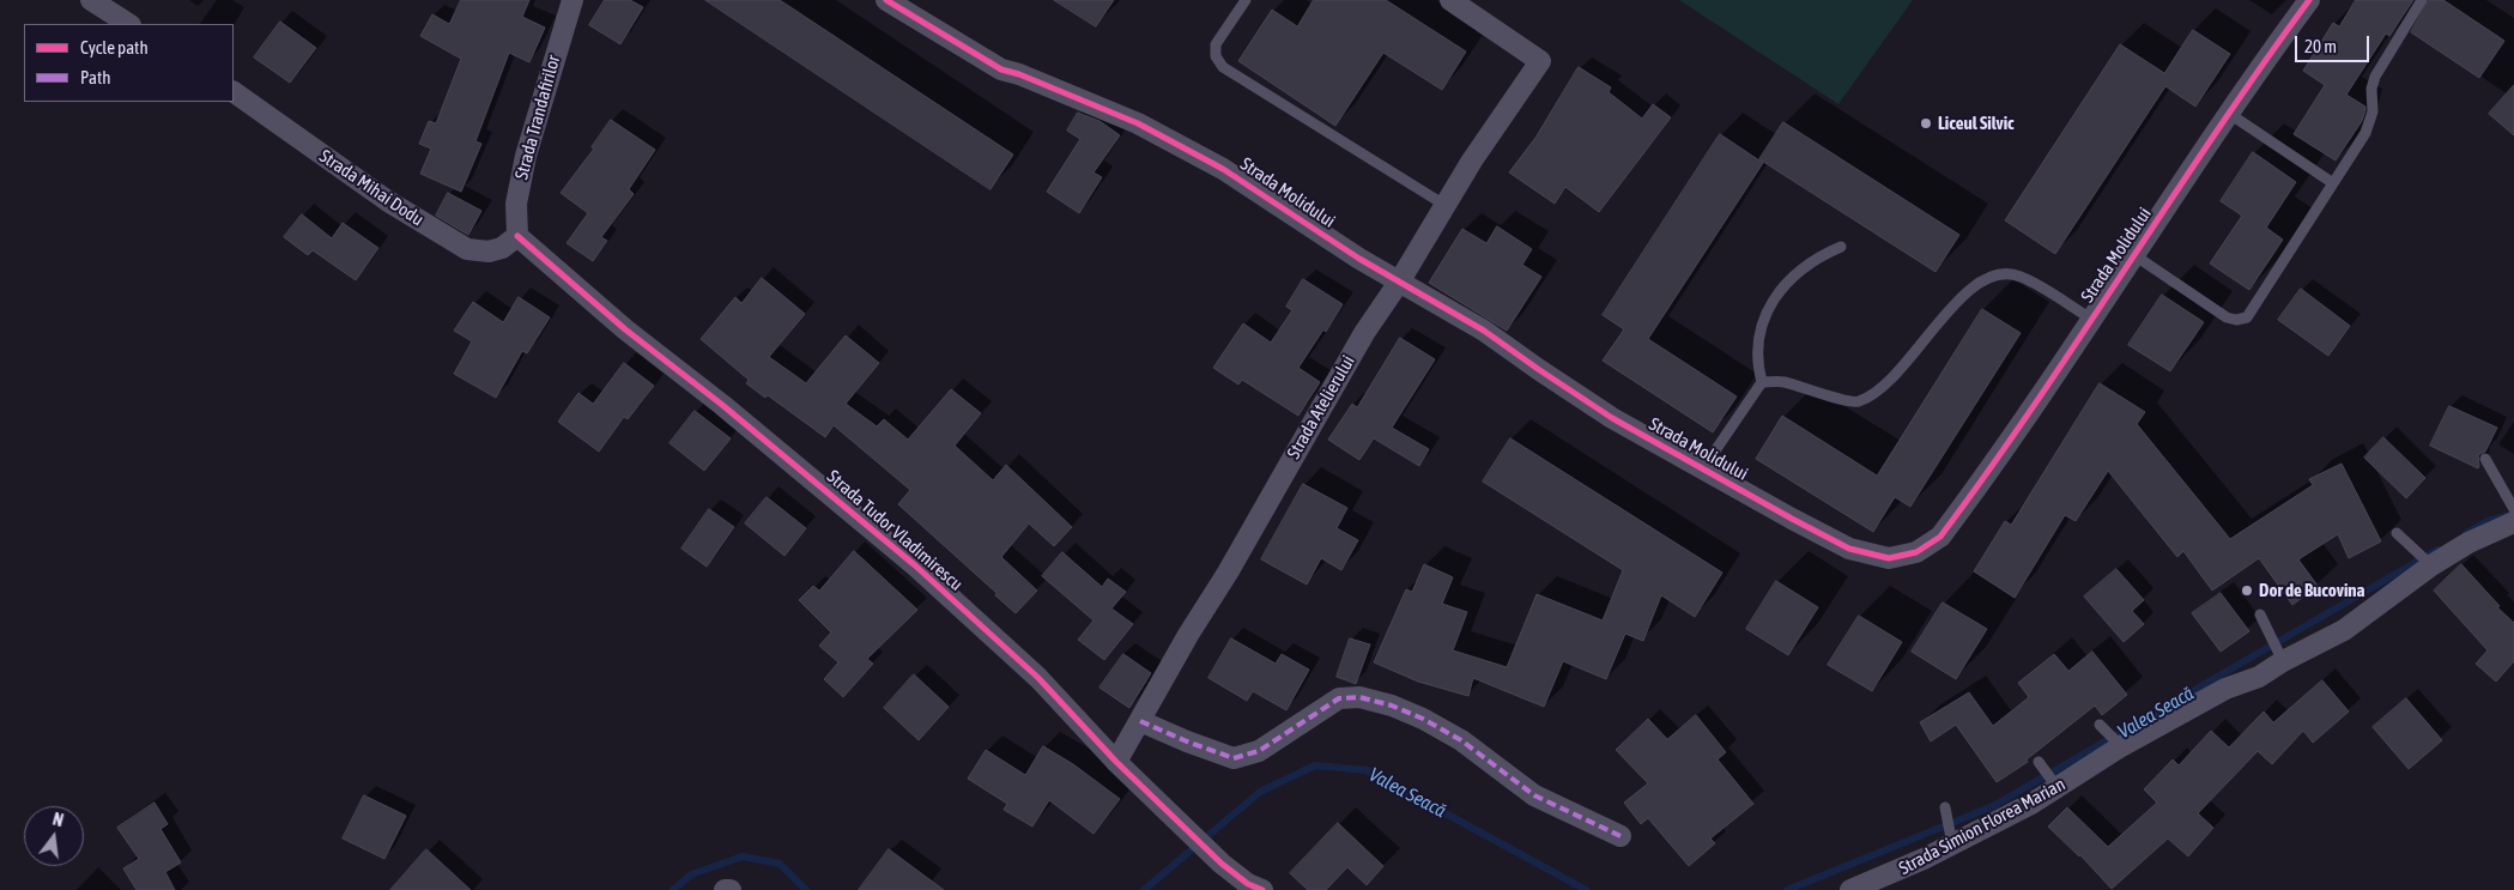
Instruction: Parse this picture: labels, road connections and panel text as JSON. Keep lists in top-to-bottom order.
{
  "streets": {
    "street": [
      "Strada Trandafirilor",
      "Strada Mihai Dodu",
      "Strada Molidului",
      "Strada Atelierului",
      "Strada Tudor Vladimirescu",
      "Strada Simion Florea Marian"
    ]
  },
  "crossings": [
    ["Strada Trandafirilor", "Strada Mihai Dodu"],
    ["Strada Trandafirilor", "Strada Tudor Vladimirescu"],
    ["Strada Mihai Dodu", "Strada Tudor Vladimirescu"],
    ["Strada Molidului", "Strada Atelierului"],
    ["Strada Atelierului", "Strada Tudor Vladimirescu"]
  ],
  "water": ["Valea Seacă"],
  "places": ["Liceul Silvic", "Dor de Bucovina"],
  "legend": ["Cycle path", "Path"],
  "scale_bar": "20 m",
  "north": "top"
}
